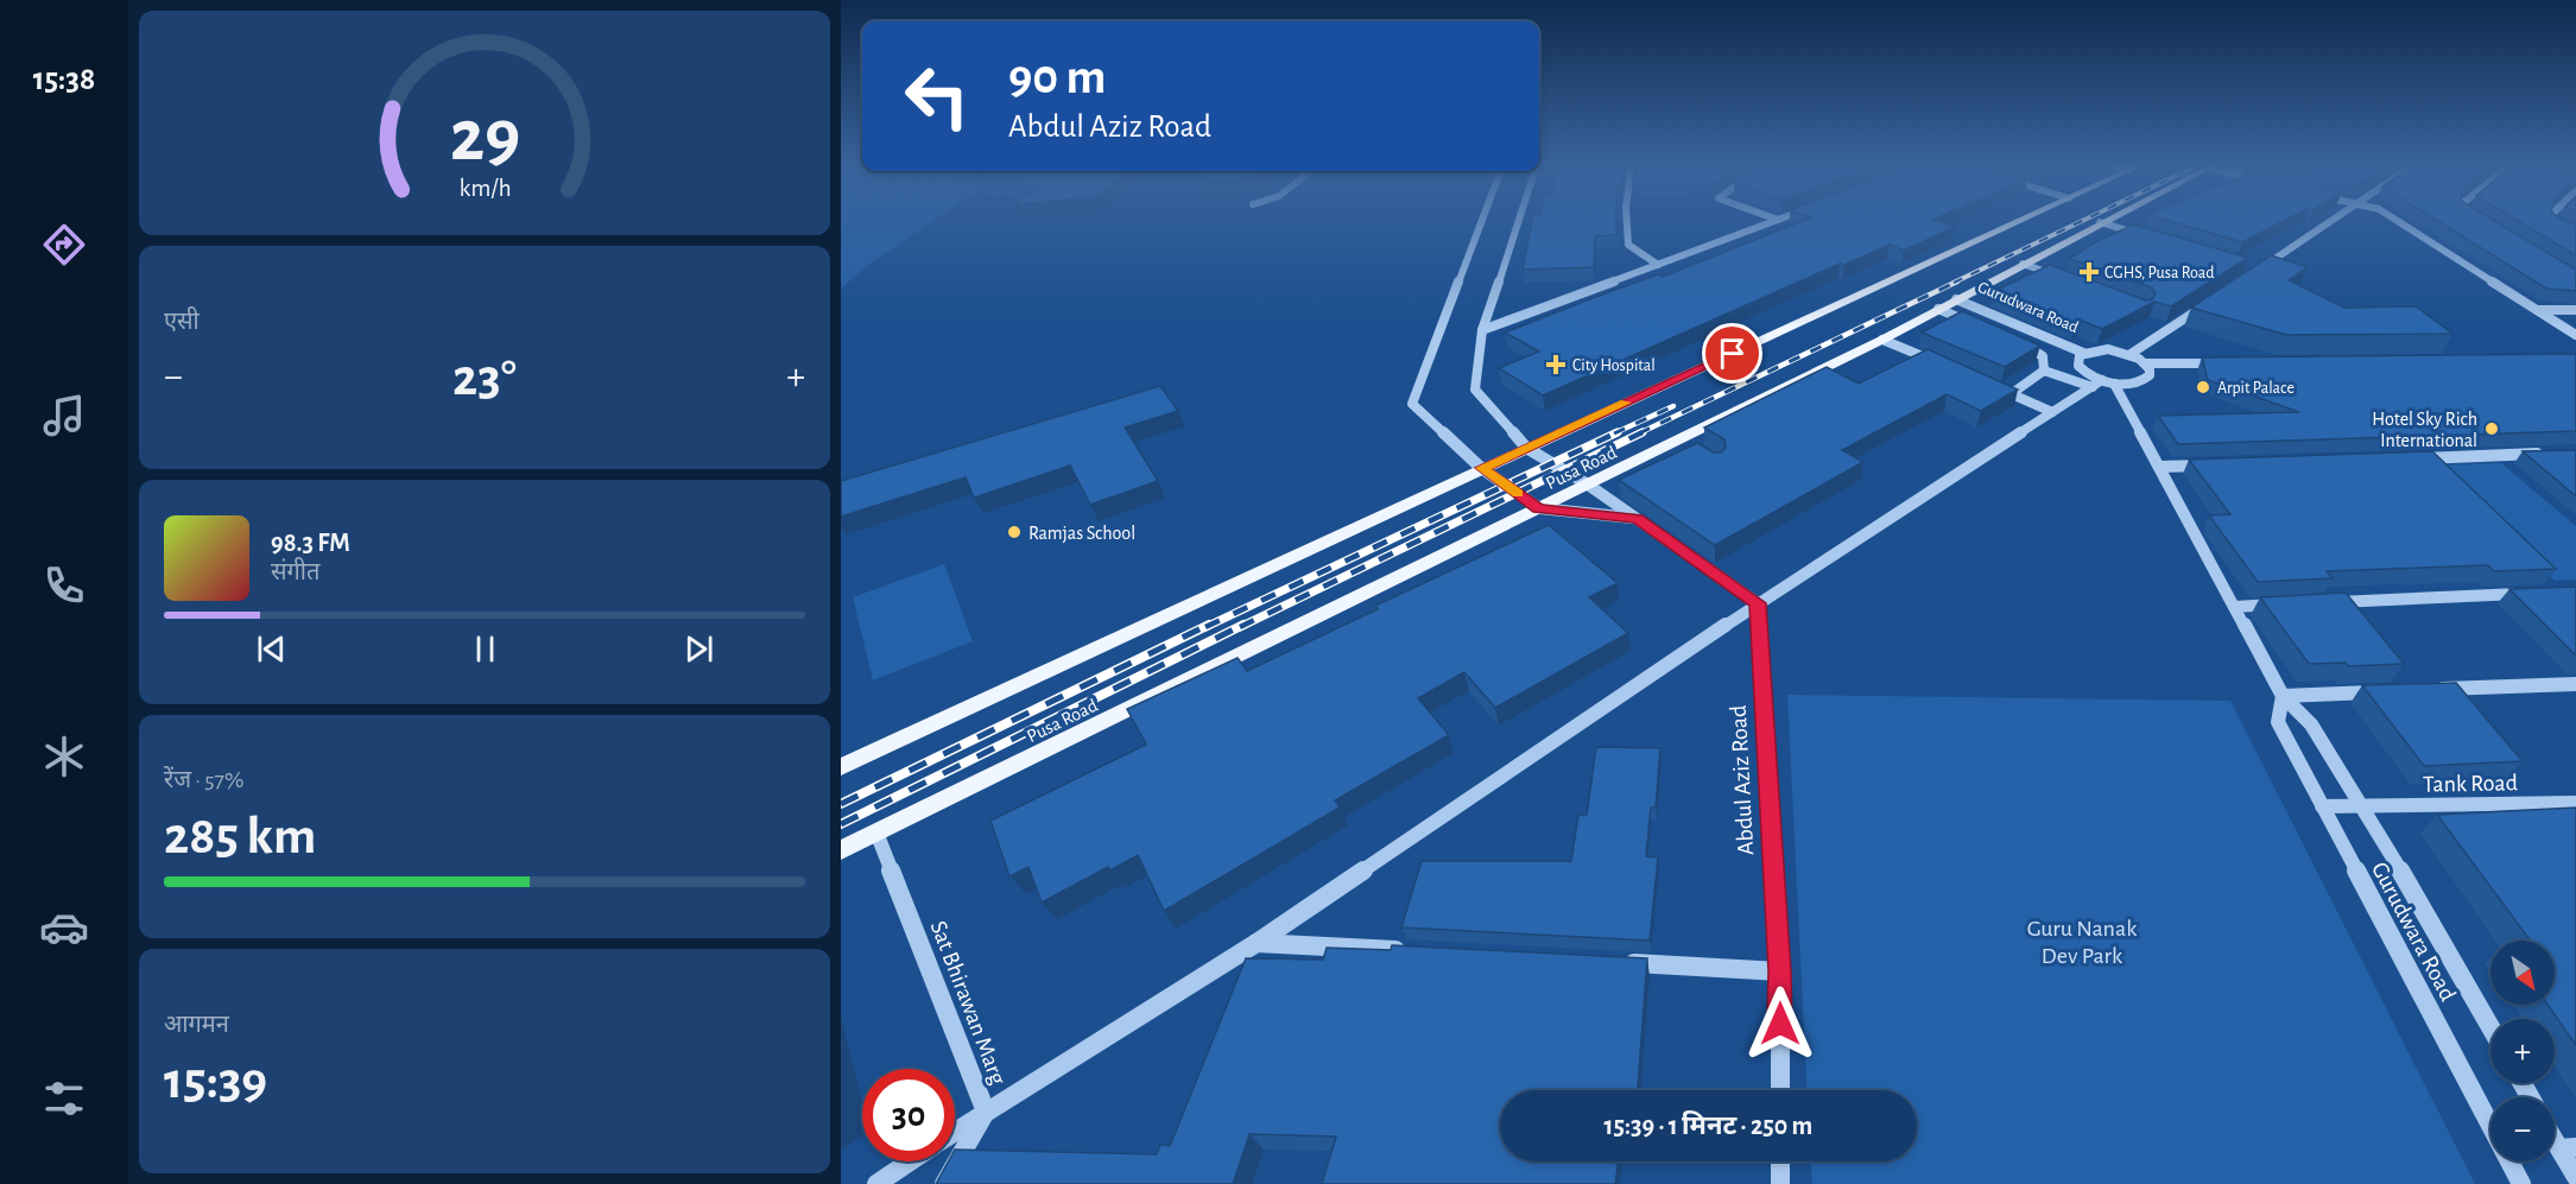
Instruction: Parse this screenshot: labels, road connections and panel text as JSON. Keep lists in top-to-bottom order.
{
  "streets": {
    "main road": ["Pusa Road"],
    "street": [
      "Gurudwara Road",
      "Abdul Aziz Road",
      "Tank Road",
      "Sat Bhirawan Marg"
    ]
  },
  "crossings": [
    ["Gurudwara Road", "Pusa Road"],
    ["Gurudwara Road", "Tank Road"],
    ["Pusa Road", "Sat Bhirawan Marg"]
  ],
  "parks": ["Guru Nanak Dev Park"],
  "places": {
    "health": ["CGHS, Pusa Road", "City Hospital"],
    "other": ["Arpit Palace", "Hotel Sky Rich International", "Ramjas School"]
  },
  "north": "bottom right",
  "page": {
    "tabs": "15:38",
    "turn": ["90 m", "Abdul Aziz Road"],
    "tile": [
      "एसी",
      ["रेंज · 57%", "285 km"],
      ["आगमन", "15:39"]
    ],
    "heat": ["−", "23°", "+"],
    "song": ["98.3 FM", "संगीत"],
    "map_buttons": ["+", "−"],
    "limit": "30",
    "trip": "15:39 · 1 मिनट · 250 m",
    "gauge": ["29", "km/h"]
  }
}
